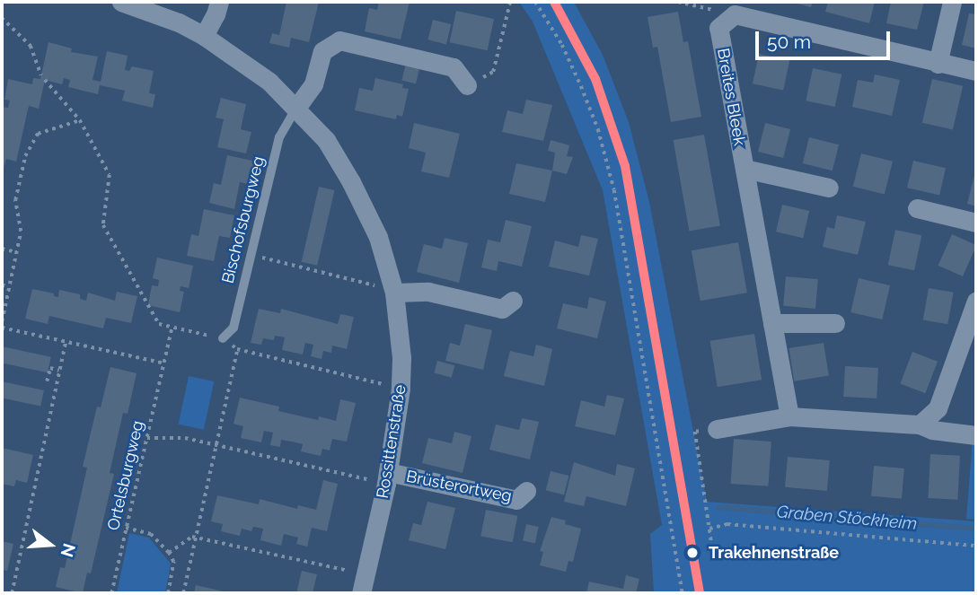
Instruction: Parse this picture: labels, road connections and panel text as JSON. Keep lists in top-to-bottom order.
{
  "streets": {
    "street": ["Breites Bleek", "Rossittenstraße", "Brüsterortweg"],
    "lane": ["Bischofsburgweg"],
    "path": ["Ortelsburgweg"]
  },
  "crossings": [
    ["Bischofsburgweg", "Rossittenstraße"],
    ["Rossittenstraße", "Brüsterortweg"]
  ],
  "water": ["Graben Stöckheim"],
  "places": ["Trakehnenstraße"],
  "scale_bar": "50 m",
  "north": "right"
}
